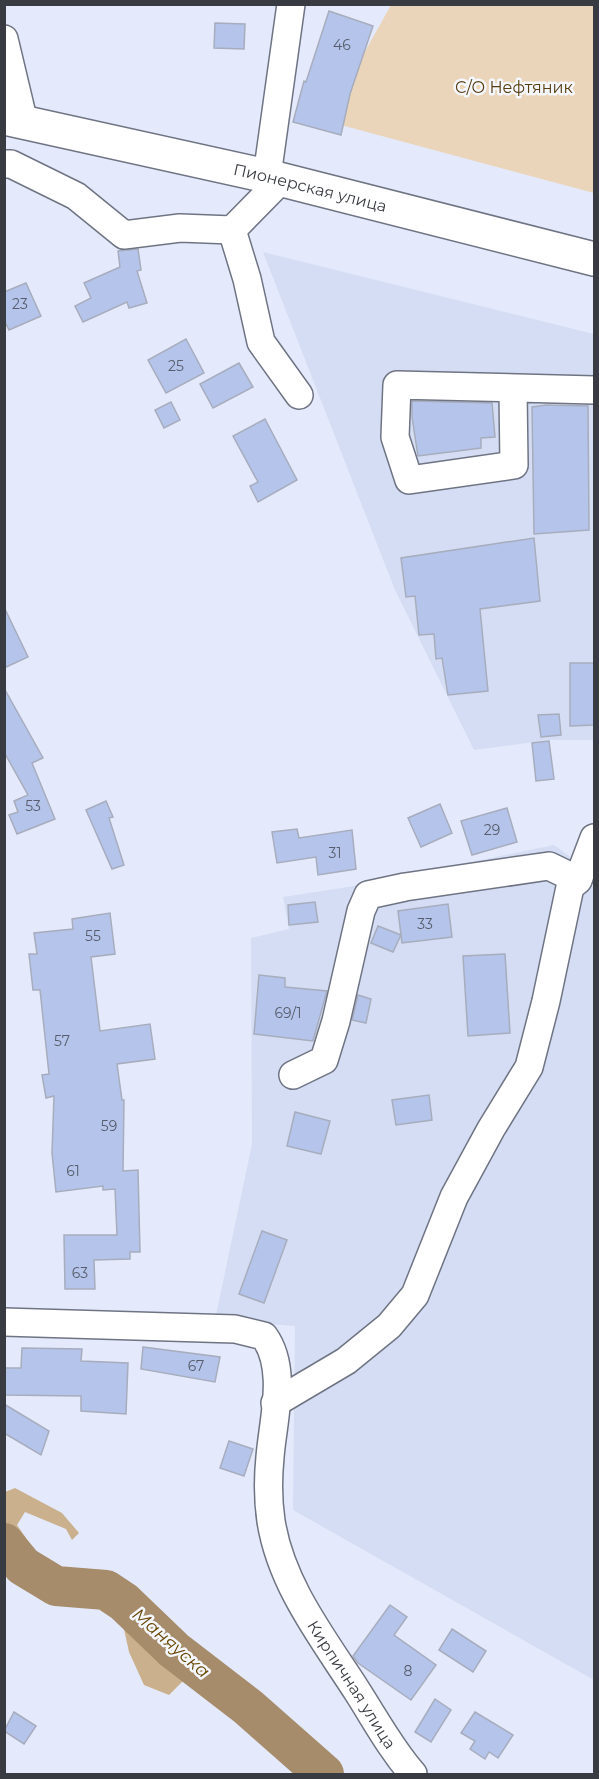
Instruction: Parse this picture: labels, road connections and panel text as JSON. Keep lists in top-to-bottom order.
{
  "streets": {
    "main road": ["Пионерская улица"],
    "street": ["Кирпичная улица"]
  },
  "water": ["Маняуска"],
  "parks": ["С/О Нефтяник"],
  "house_numbers": [
    "46",
    "23",
    "25",
    "53",
    "29",
    "31",
    "33",
    "55",
    "69/1",
    "57",
    "59",
    "61",
    "63",
    "67",
    "8"
  ]
}
